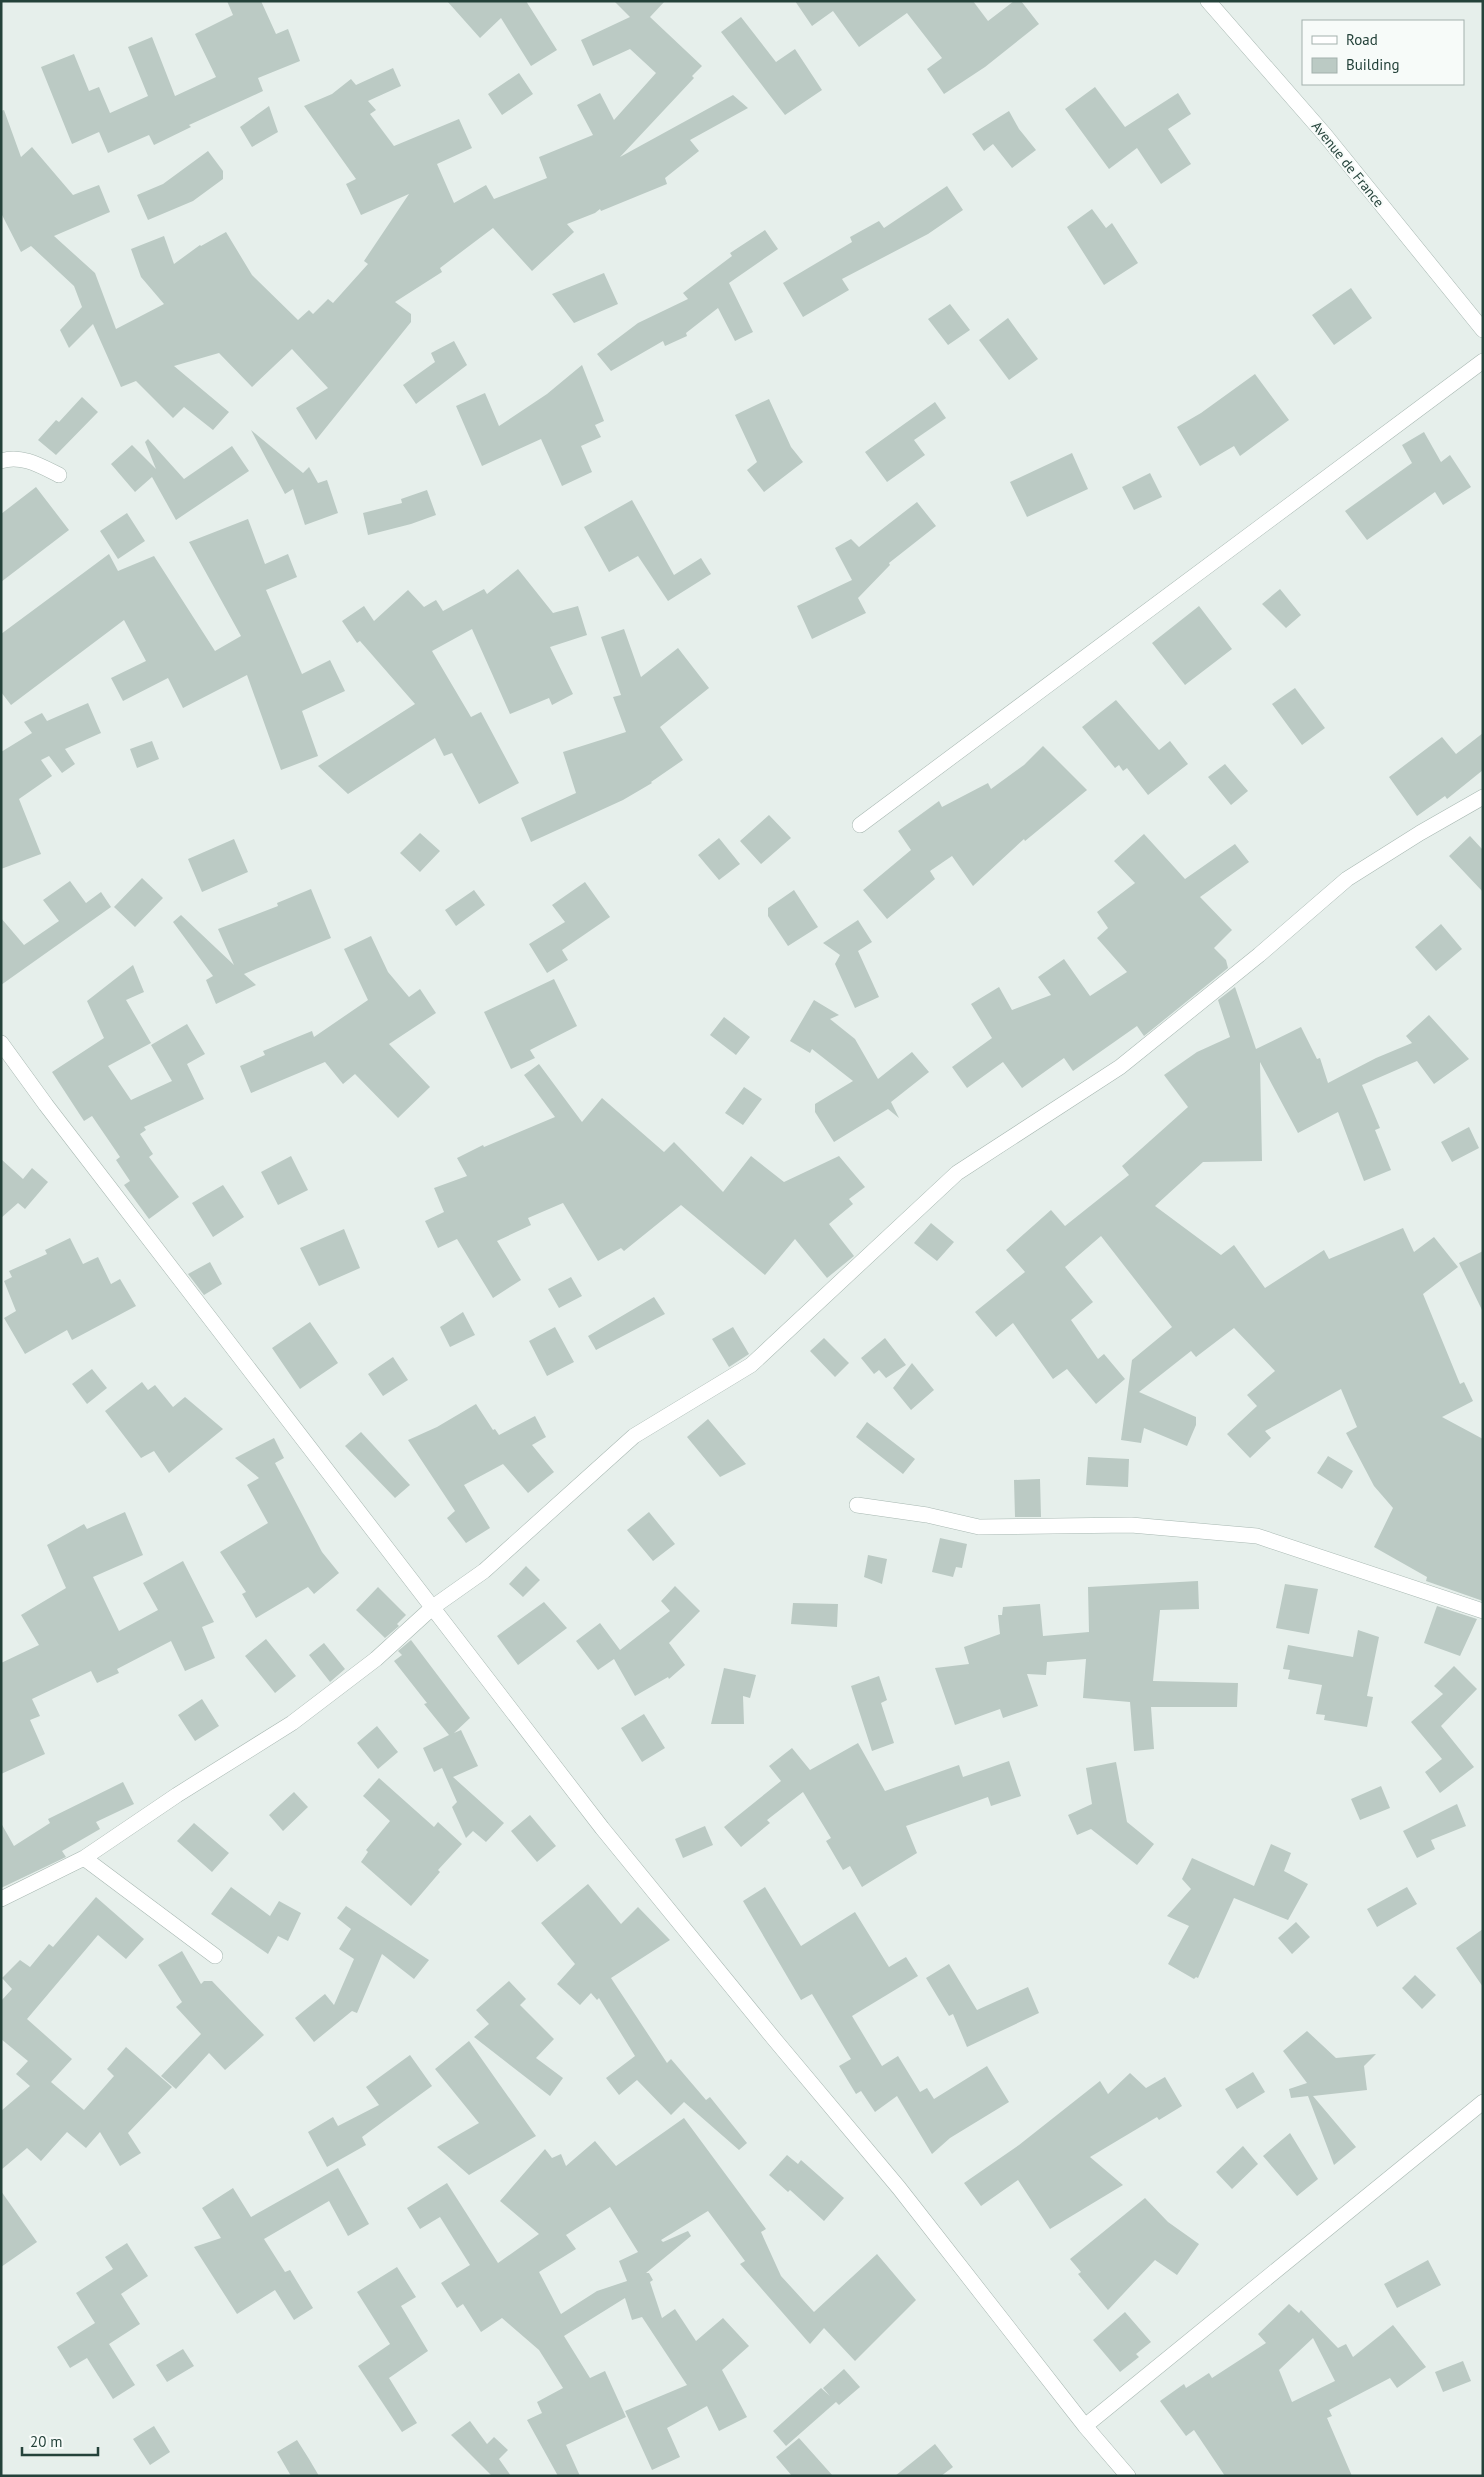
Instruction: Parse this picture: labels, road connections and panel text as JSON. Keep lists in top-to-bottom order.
{
  "streets": {
    "street": ["Avenue de France"]
  },
  "legend": ["Road", "Building"],
  "scale_bar": "20 m"
}
